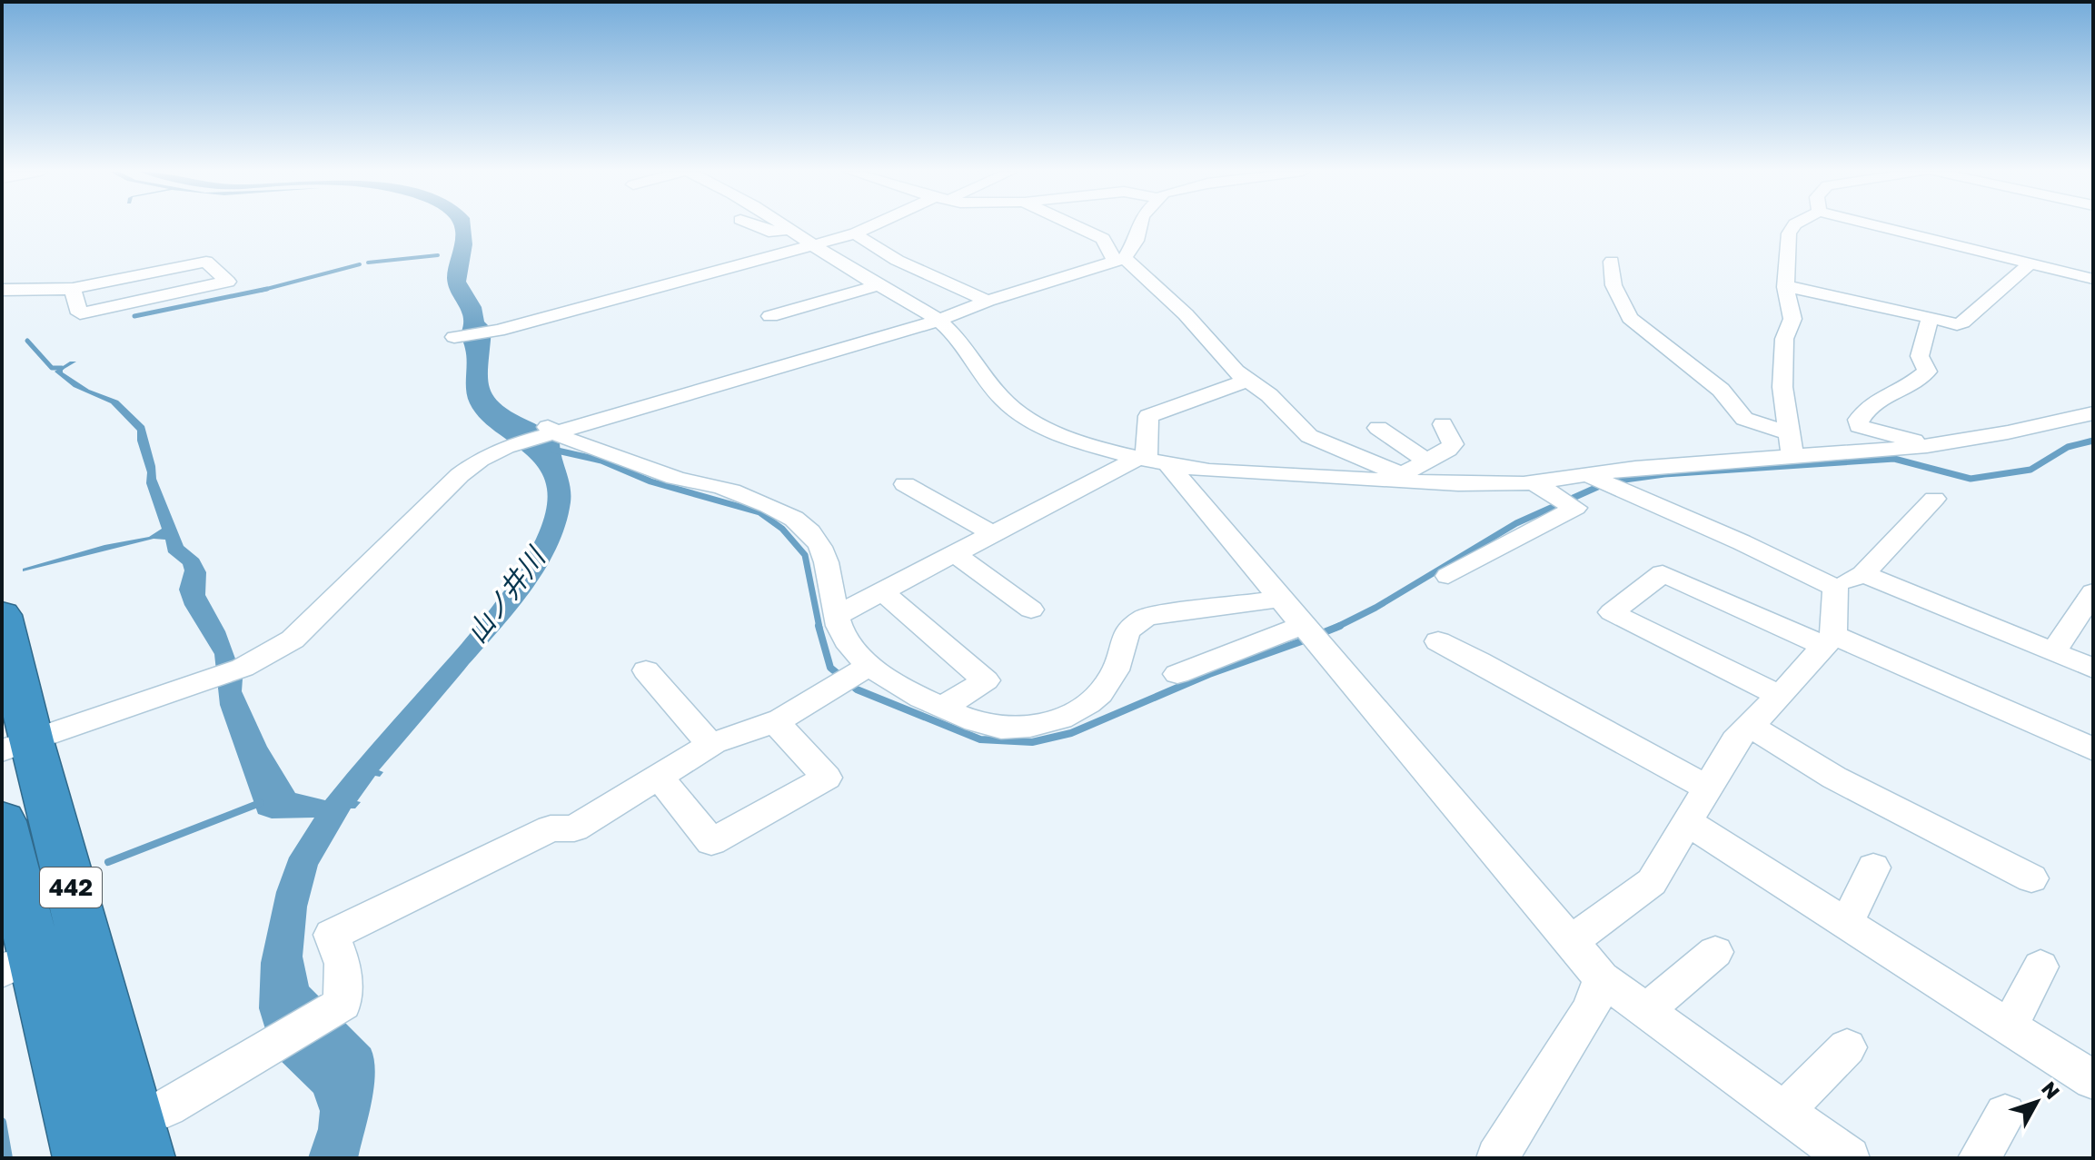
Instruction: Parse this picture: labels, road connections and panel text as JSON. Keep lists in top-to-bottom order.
{
  "streets": {
    "highway": ["442"]
  },
  "water": ["山ノ井川"],
  "north": "top right"
}
